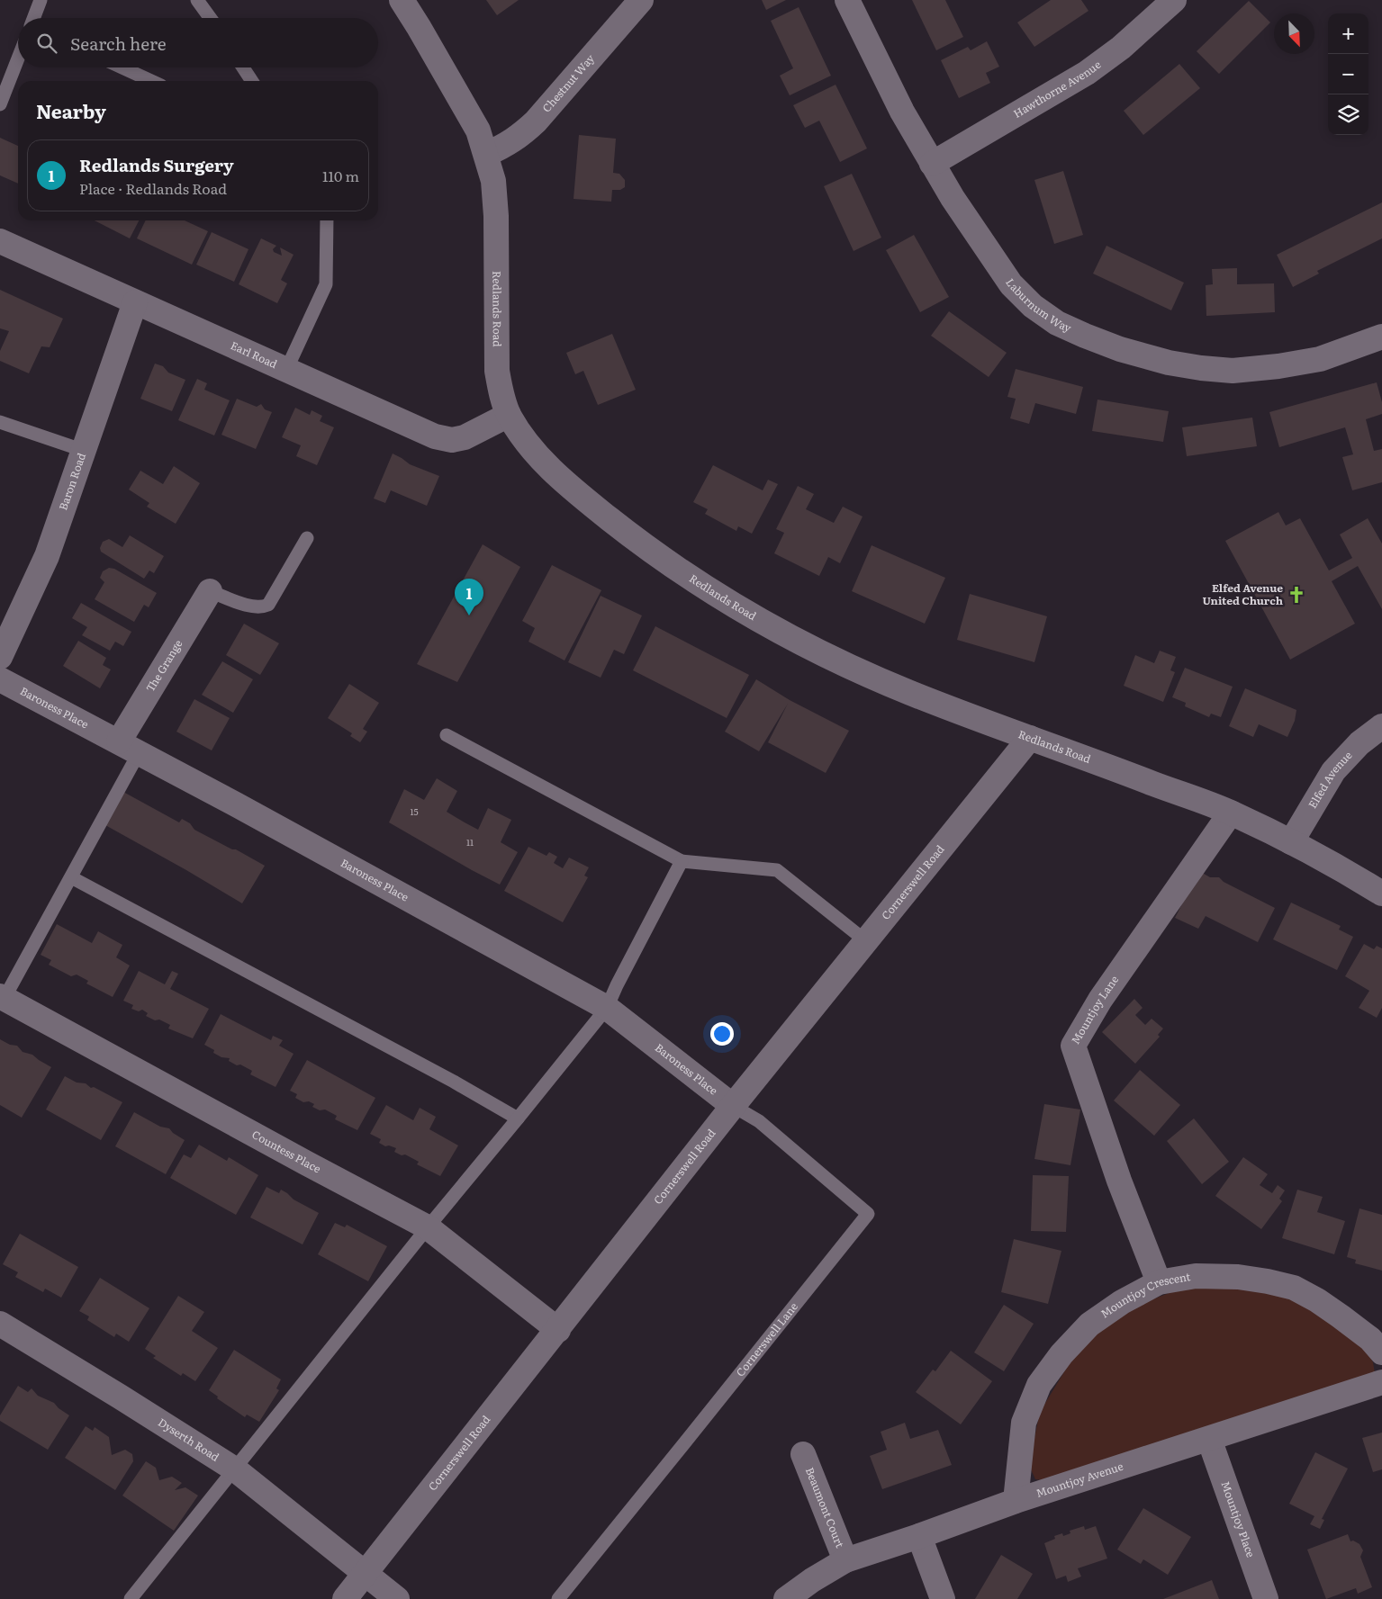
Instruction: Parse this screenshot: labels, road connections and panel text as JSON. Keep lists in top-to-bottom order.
{
  "streets": {
    "street": [
      "Chestnut Way",
      "Hawthorne Avenue",
      "Laburnum Way",
      "Redlands Road",
      "Earl Road",
      "Baron Road",
      "The Grange",
      "Baroness Place",
      "Elfed Avenue",
      "Cornerswell Road",
      "Mountjoy Lane",
      "Countess Place",
      "Mountjoy Crescent",
      "Dyserth Road",
      "Mountjoy Avenue",
      "Beaumont Court",
      "Mountjoy Place"
    ],
    "lane": ["Cornerswell Lane"]
  },
  "crossings": [
    ["Chestnut Way", "Redlands Road"],
    ["Hawthorne Avenue", "Laburnum Way"],
    ["Redlands Road", "Earl Road"],
    ["Redlands Road", "Elfed Avenue"],
    ["Redlands Road", "Cornerswell Road"],
    ["Redlands Road", "Mountjoy Lane"],
    ["Earl Road", "Baron Road"],
    ["The Grange", "Baroness Place"],
    ["Baroness Place", "Cornerswell Road"],
    ["Baroness Place", "Cornerswell Lane"],
    ["Cornerswell Road", "Countess Place"],
    ["Cornerswell Road", "Cornerswell Lane"],
    ["Cornerswell Road", "Dyserth Road"],
    ["Mountjoy Lane", "Mountjoy Crescent"],
    ["Mountjoy Crescent", "Mountjoy Avenue"],
    ["Mountjoy Avenue", "Beaumont Court"],
    ["Mountjoy Avenue", "Mountjoy Place"]
  ],
  "places": {
    "church": ["Elfed Avenue United Church"]
  },
  "house_numbers": ["15", "11"],
  "north": "bottom right",
  "page": {
    "map_buttons": ["+", "−"],
    "search": "Search here",
    "heading": "Nearby",
    "list": [
      {
        "mark": "1",
        "name": "Redlands Surgery",
        "note": "Place · Redlands Road",
        "value": "110 m"
      }
    ],
    "pins": "1"
  }
}
